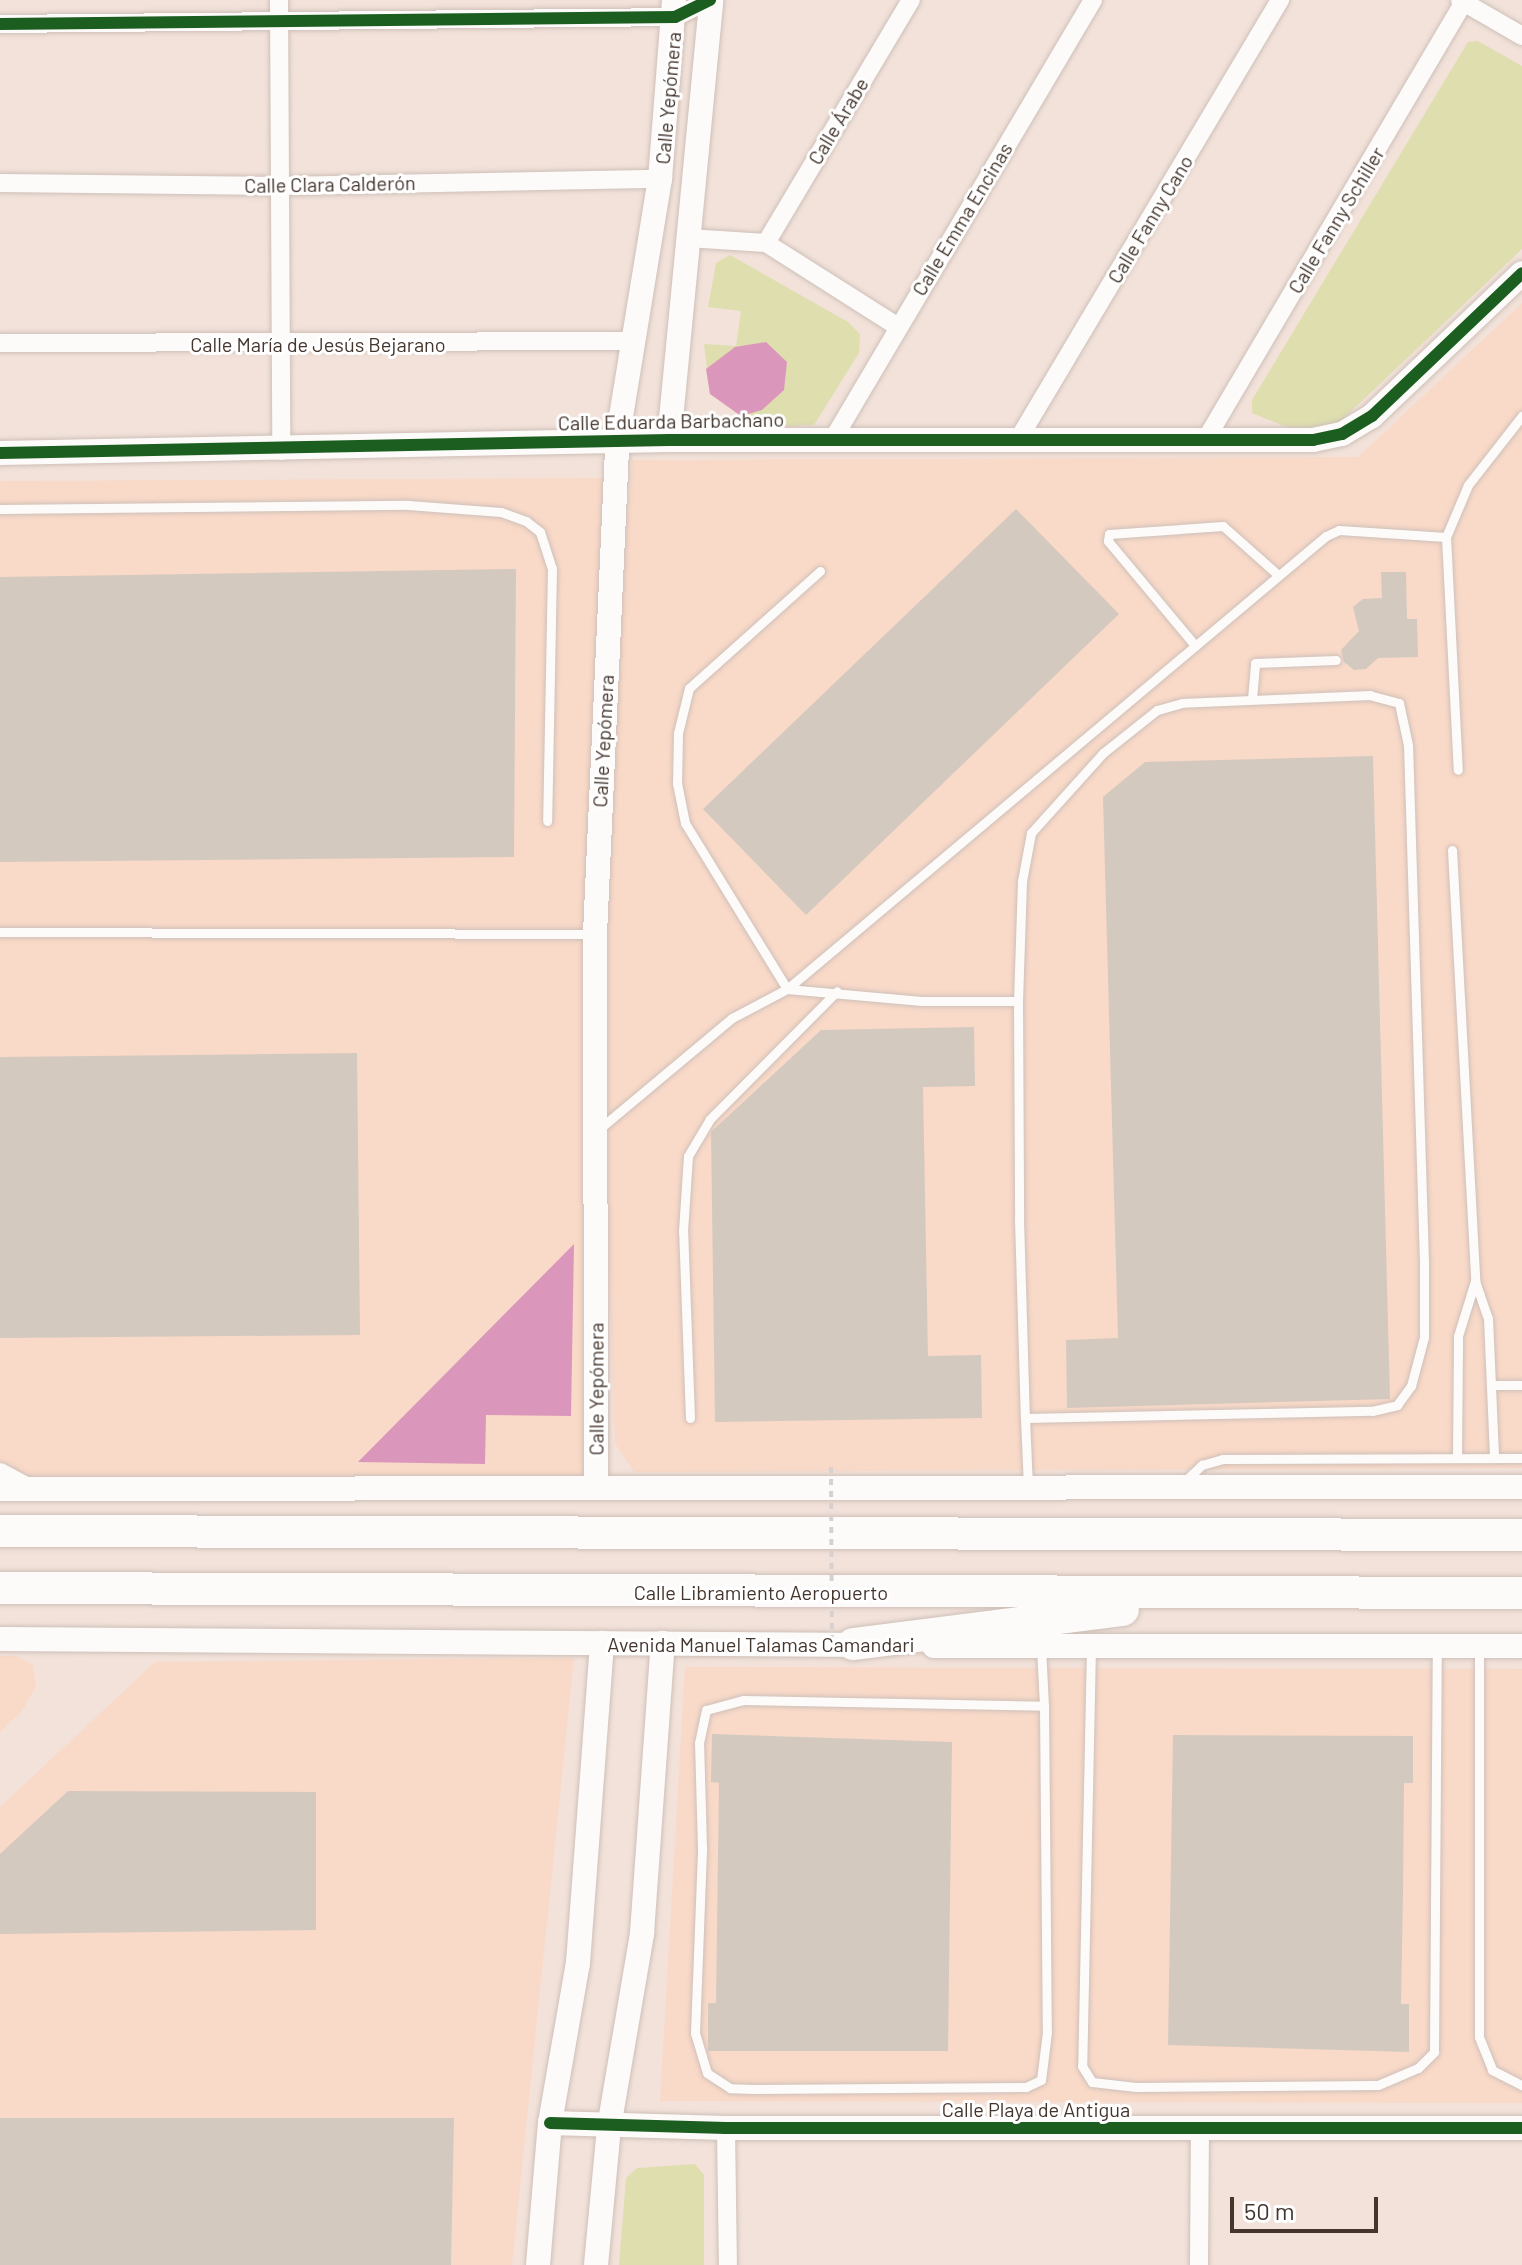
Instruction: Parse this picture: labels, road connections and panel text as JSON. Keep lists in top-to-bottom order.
{
  "streets": {
    "highway": ["Calle Libramiento Aeropuerto"],
    "main road": [
      "Calle Yepómera",
      "Calle Eduarda Barbachano",
      "Avenida Manuel Talamas Camandari",
      "Calle Playa de Antigua"
    ],
    "street": [
      "Calle Árabe",
      "Calle Clara Calderón",
      "Calle Emma Encinas",
      "Calle Fanny Cano",
      "Calle Fanny Schiller",
      "Calle María de Jesús Bejarano"
    ]
  },
  "crossings": [
    ["Calle Yepómera", "Calle Clara Calderón"],
    ["Calle Yepómera", "Calle María de Jesús Bejarano"],
    ["Calle Yepómera", "Calle Eduarda Barbachano"],
    ["Calle Emma Encinas", "Calle Eduarda Barbachano"],
    ["Calle Fanny Cano", "Calle Eduarda Barbachano"],
    ["Calle Fanny Schiller", "Calle Eduarda Barbachano"]
  ],
  "scale_bar": "50 m"
}
